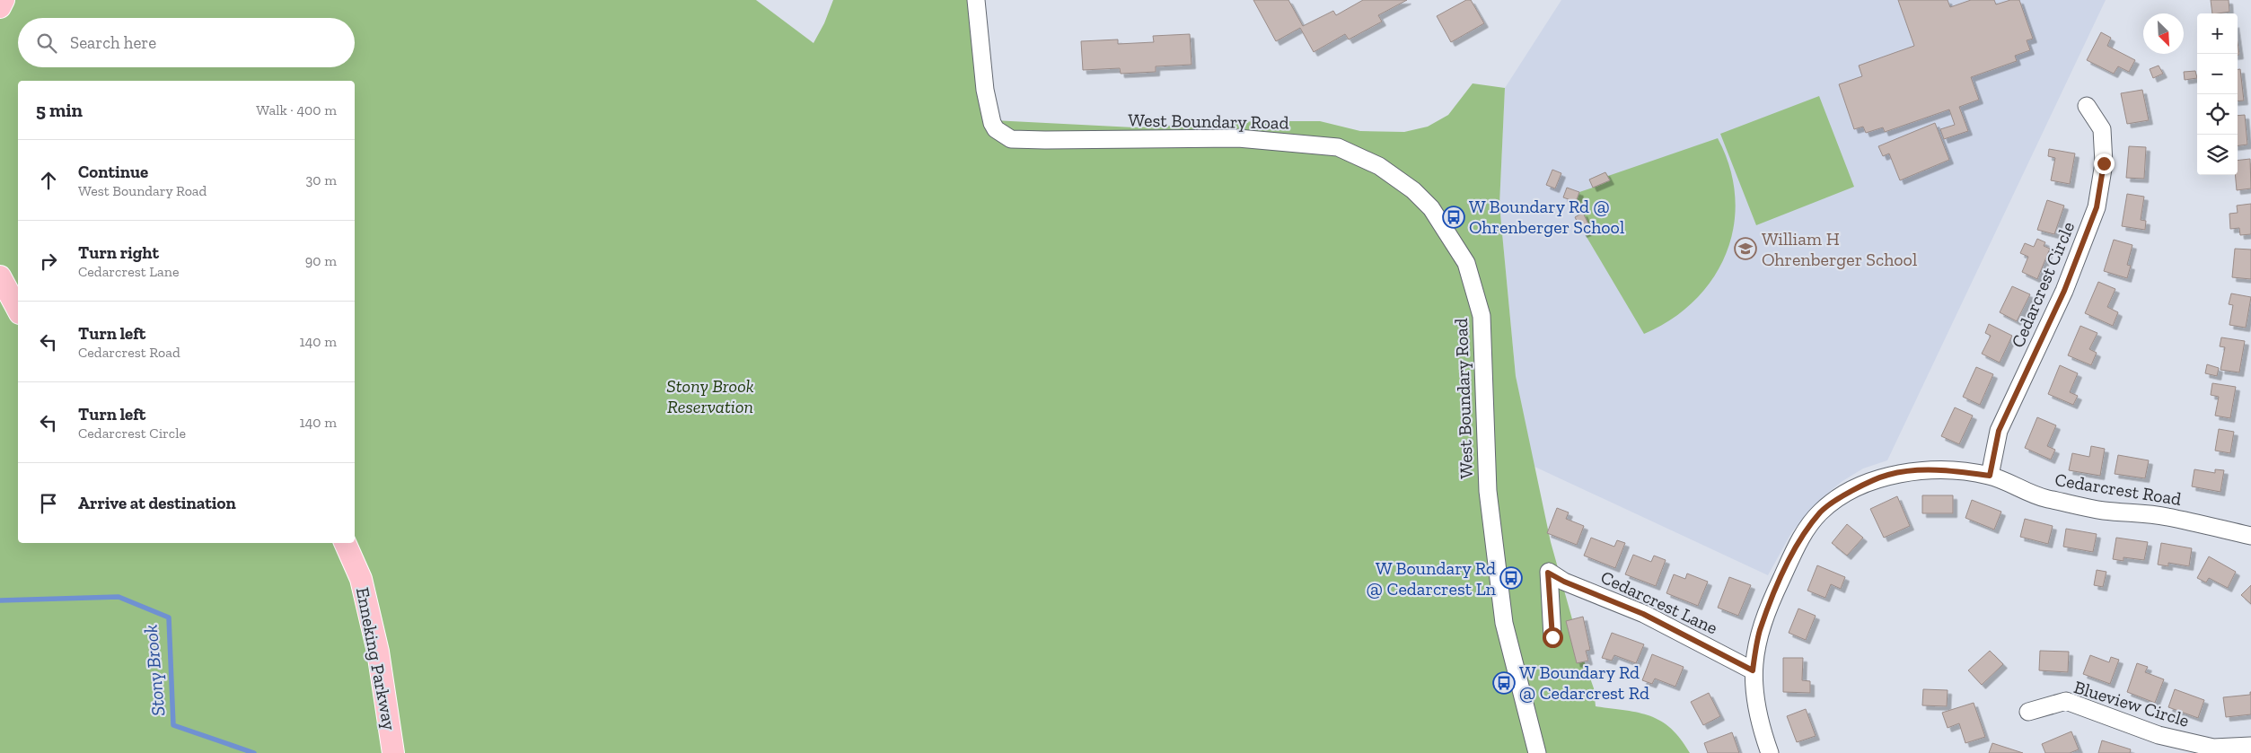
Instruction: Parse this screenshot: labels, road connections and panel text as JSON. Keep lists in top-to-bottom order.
{
  "streets": {
    "main road": ["Enneking Parkway"],
    "street": [
      "West Boundary Road",
      "Cedarcrest Circle",
      "Cedarcrest Road",
      "Cedarcrest Lane",
      "Blueview Circle"
    ]
  },
  "crossings": [
    ["Cedarcrest Circle", "Cedarcrest Road"],
    ["Cedarcrest Road", "Cedarcrest Lane"]
  ],
  "water": ["Stony Brook"],
  "parks": ["Stony Brook Reservation"],
  "places": {
    "bus stop": ["W Boundary Rd @ Ohrenberger School", "W Boundary Rd @ Cedarcrest Ln", "W Boundary Rd @ Cedarcrest Rd"],
    "school or university": ["William H Ohrenberger School"]
  },
  "north": "bottom right",
  "page": {
    "map_buttons": ["+", "−"],
    "search": "Search here",
    "heading": ["5 min", "Walk · 400 m"],
    "list": [
      ["Continue", "West Boundary Road", "30 m"],
      ["Turn right", "Cedarcrest Lane", "90 m"],
      ["Turn left", "Cedarcrest Road", "140 m"],
      ["Turn left", "Cedarcrest Circle", "140 m"],
      "Arrive at destination"
    ]
  }
}
